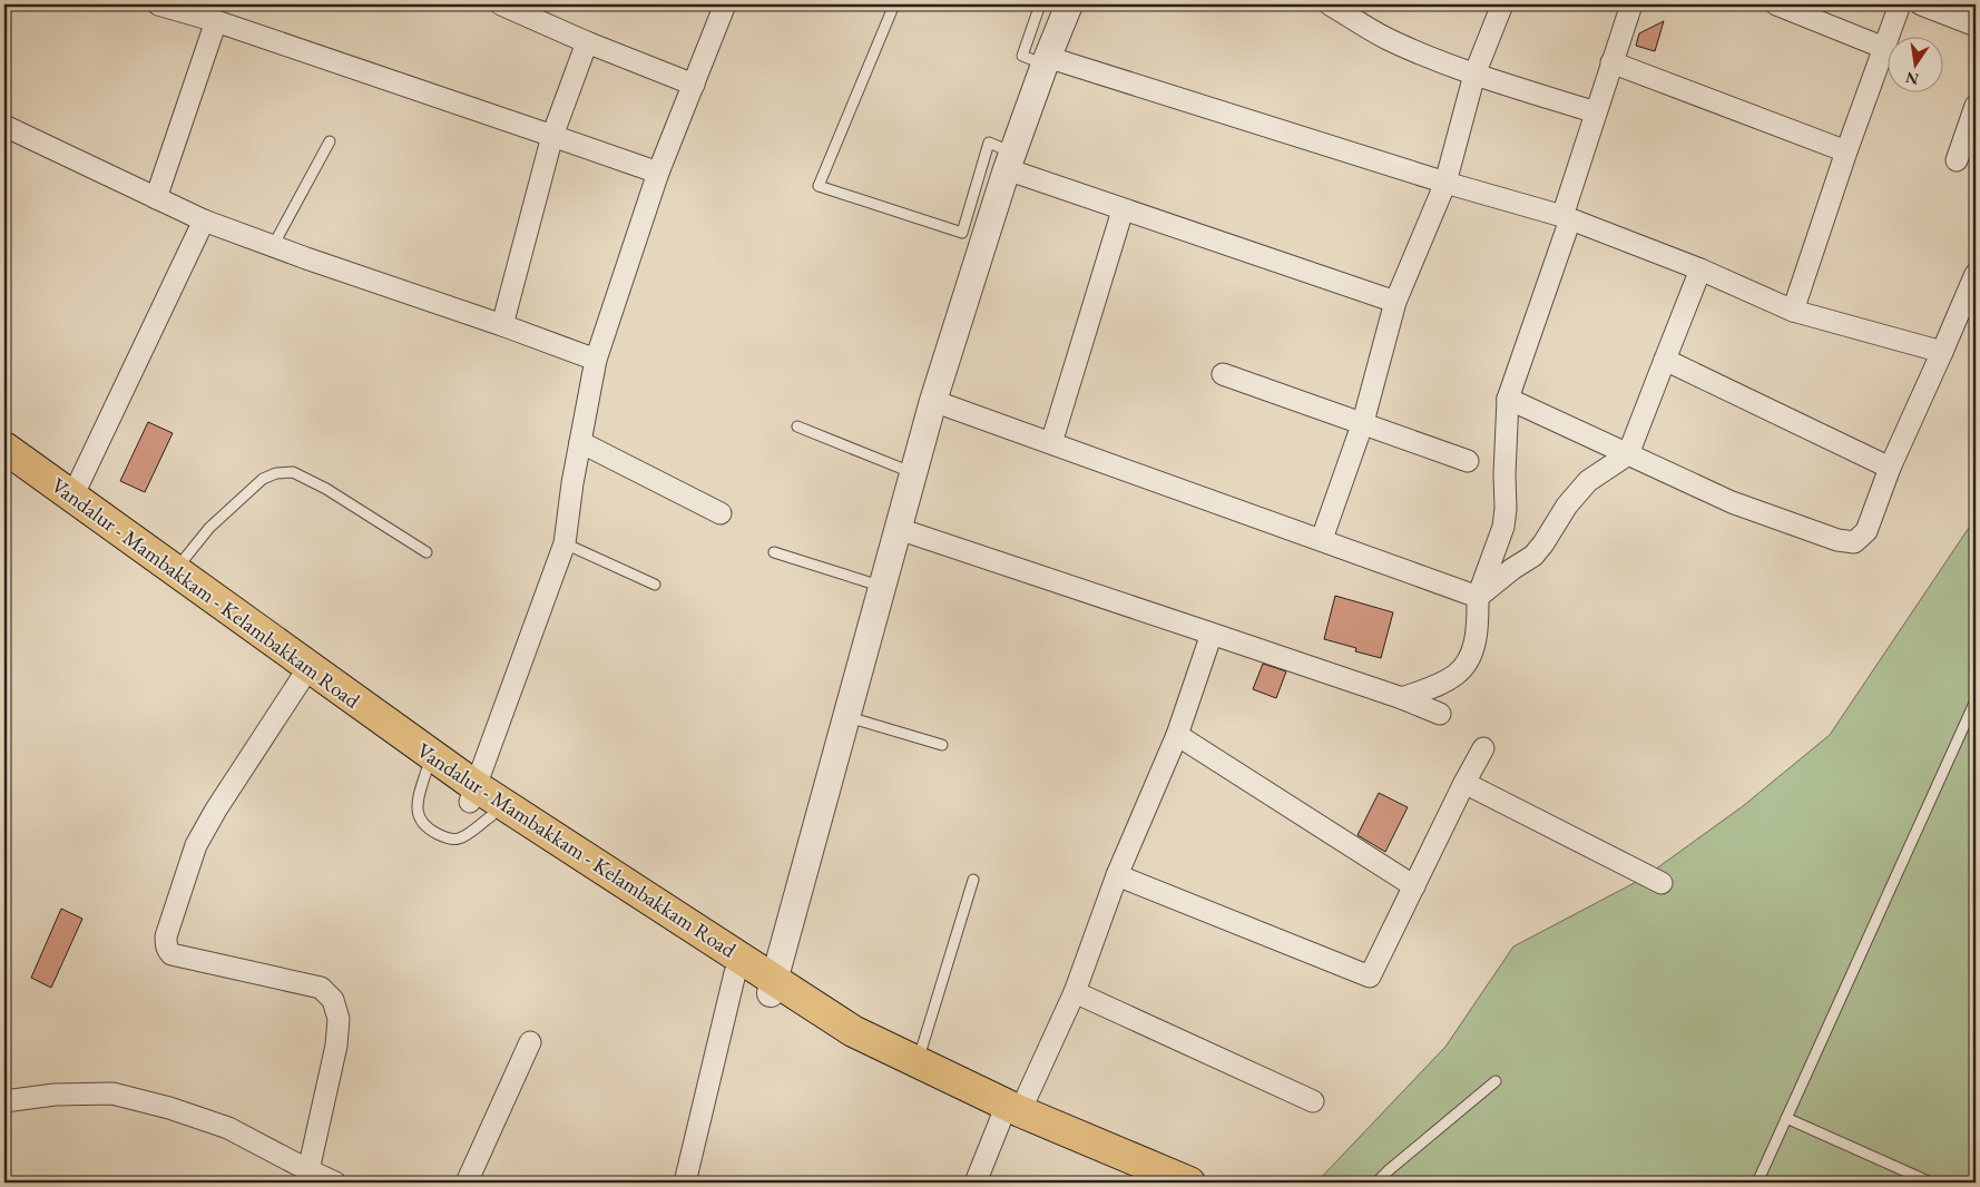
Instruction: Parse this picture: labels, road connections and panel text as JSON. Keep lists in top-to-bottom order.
{
  "streets": {
    "main road": ["Vandalur - Mambakkam - Kelambakkam Road"]
  },
  "north": "bottom"
}
